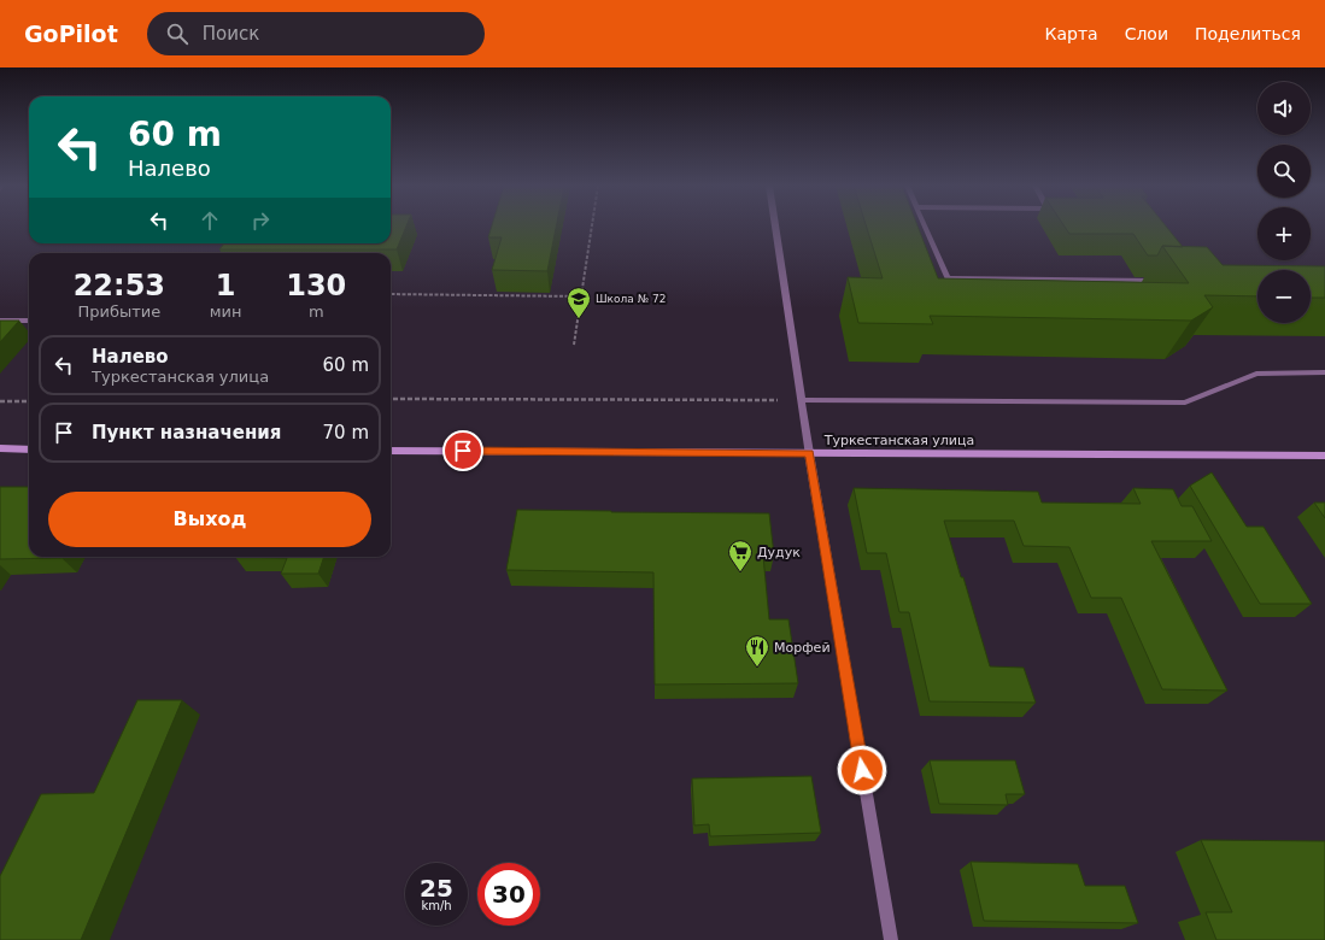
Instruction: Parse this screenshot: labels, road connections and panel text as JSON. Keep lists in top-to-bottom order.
{
  "streets": {
    "main road": ["Туркестанская улица"]
  },
  "places": {
    "school or university": ["Школа № 72"],
    "supermarket": ["Дудук"],
    "restaurant": ["Морфей"]
  },
  "page": {
    "header": "GoPilot",
    "search": "Поиск",
    "nav": ["Карта", "Слои", "Поделиться"],
    "map_buttons": ["+", "−"],
    "turn": ["60 m", "Налево"],
    "eta": [
      "22:53",
      "Прибытие",
      "1",
      "мин",
      "130",
      "m"
    ],
    "list": [
      {
        "name": "Налево",
        "note": "Туркестанская улица",
        "value": "60 m"
      },
      {
        "name": "Пункт назначения",
        "value": "70 m"
      }
    ],
    "buttons": "Выход",
    "speed": "25 km/h",
    "limit": "30"
  }
}
